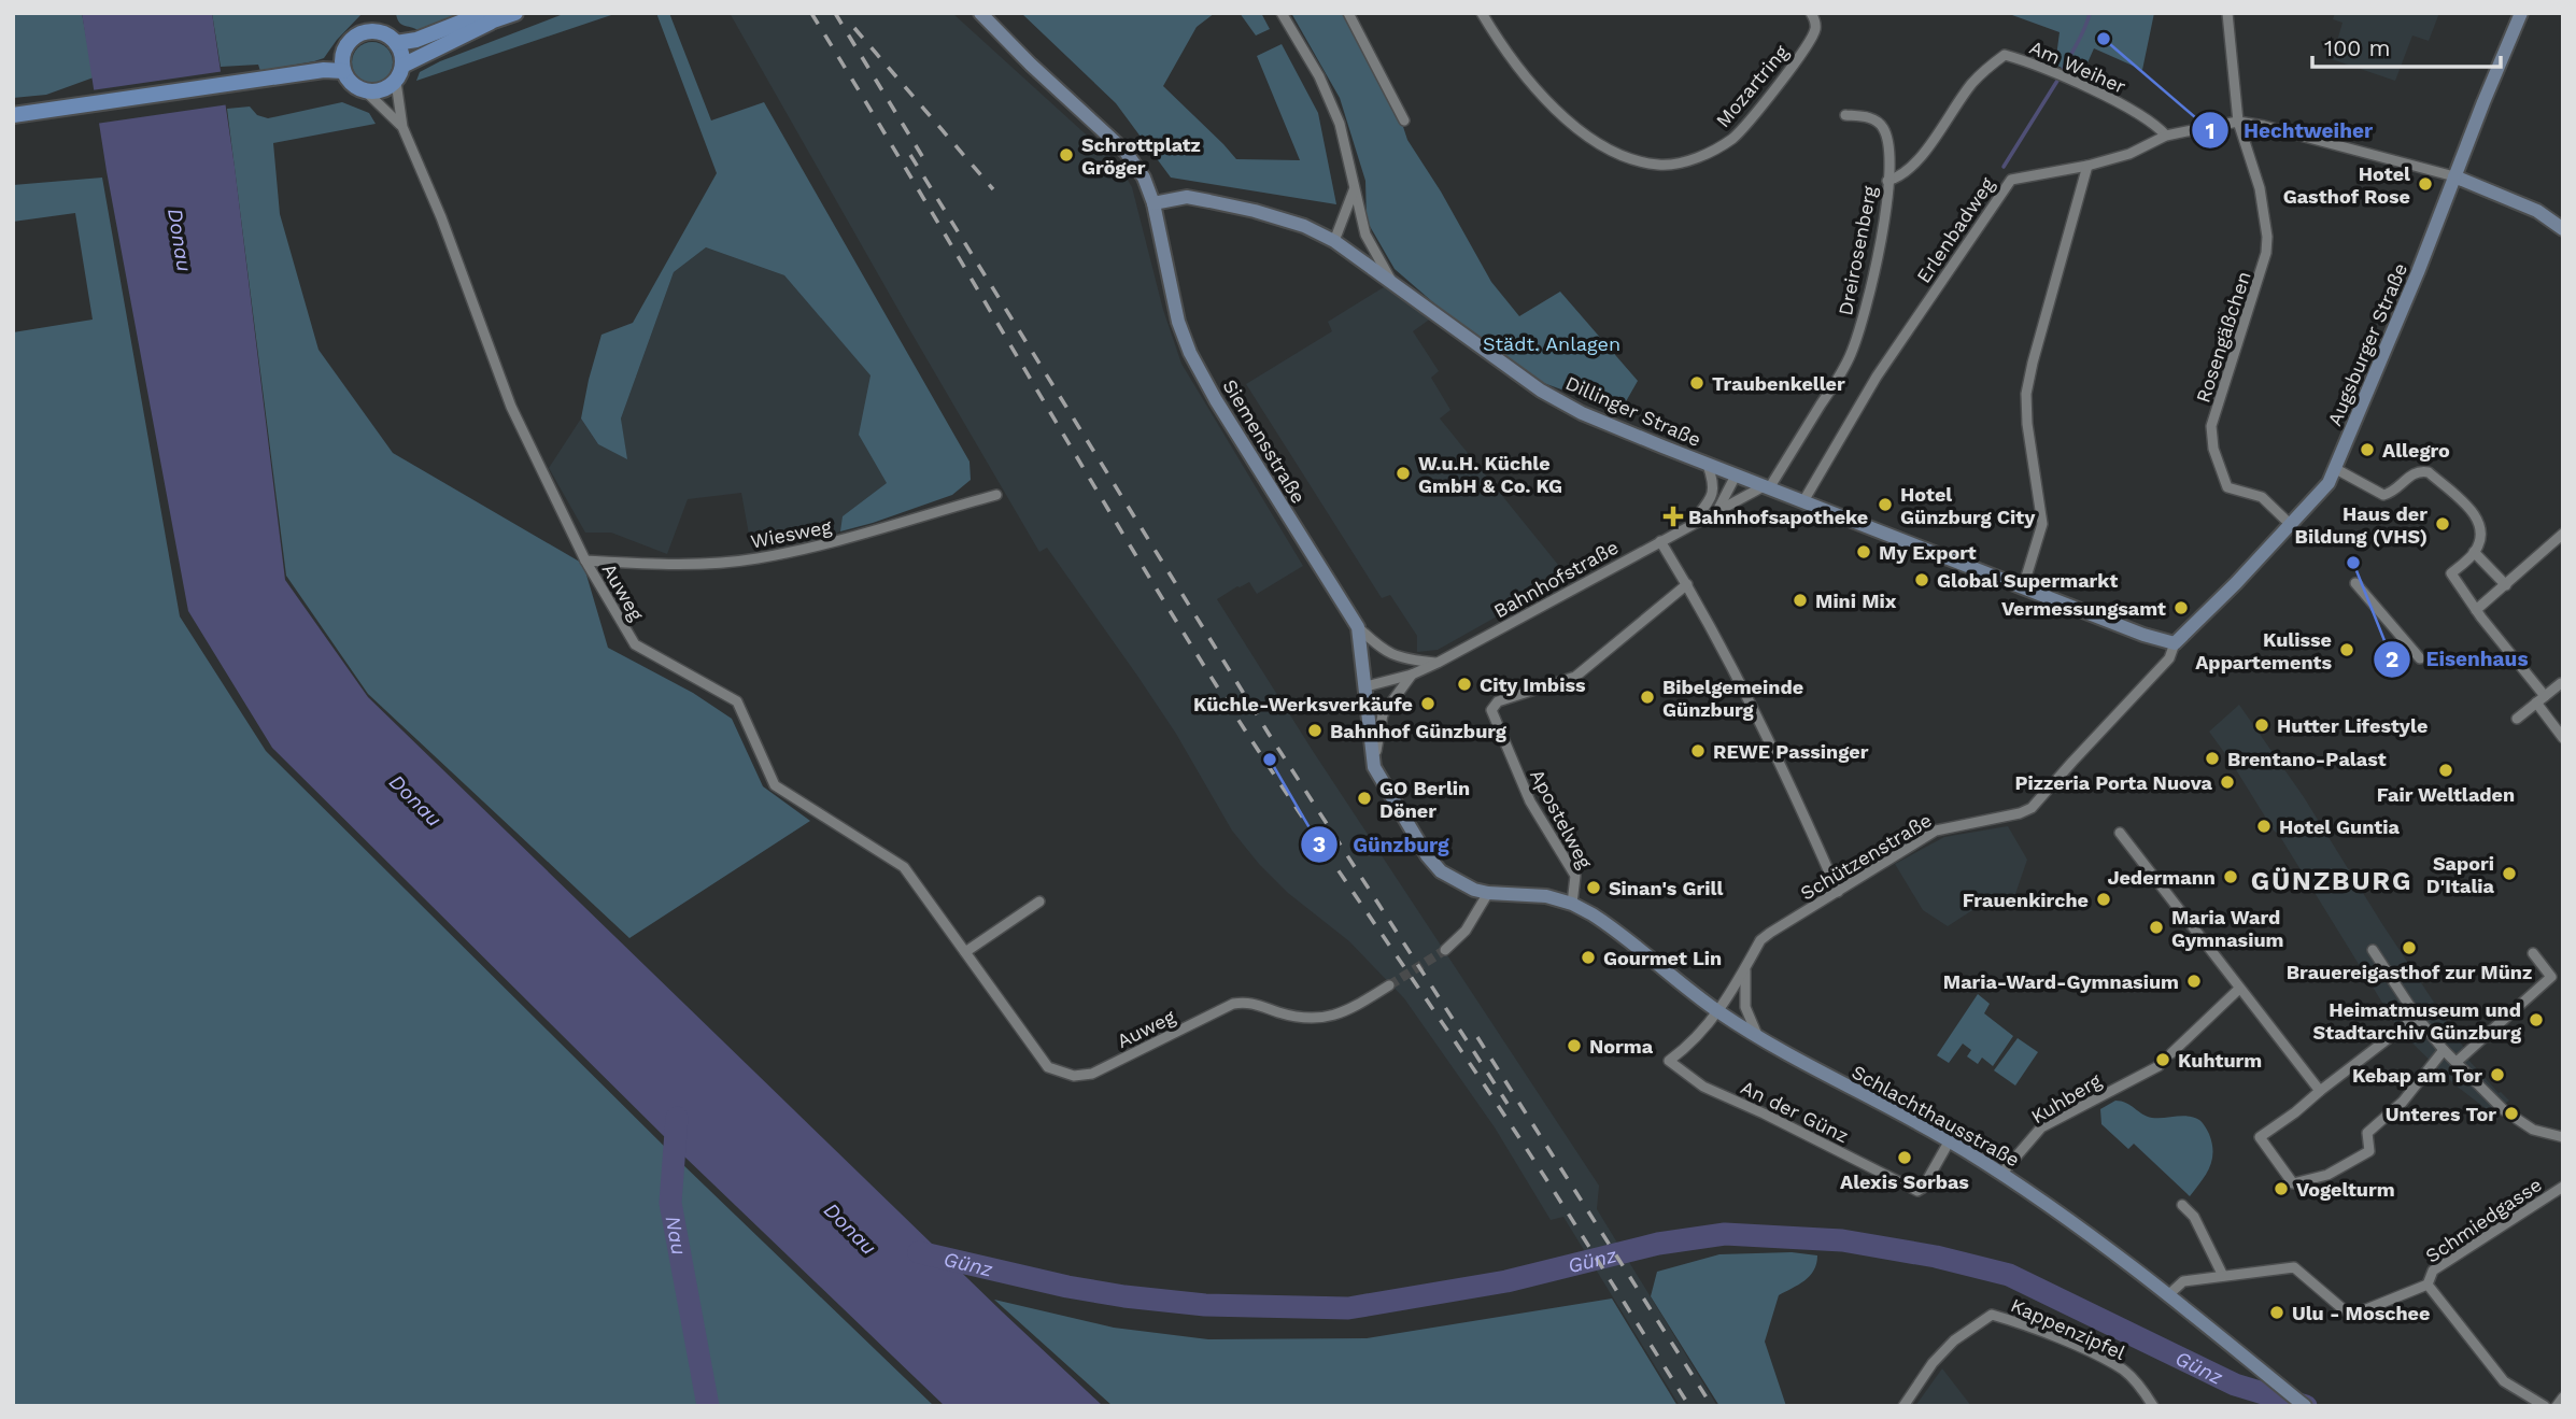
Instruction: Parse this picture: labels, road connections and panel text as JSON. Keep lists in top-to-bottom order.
{
  "streets": {
    "main road": [
      "Augsburger Straße",
      "Dillinger Straße",
      "Siemensstraße",
      "Schlachthausstraße"
    ],
    "street": [
      "Am Weiher",
      "Mozartring",
      "Erlenbadweg",
      "Dreirosenberg",
      "Rosengäßchen",
      "Wiesweg",
      "Bahnhofstraße",
      "Auweg",
      "Apostelweg",
      "Schützenstraße",
      "Kuhberg",
      "An der Günz",
      "Schmiedgasse",
      "Kappenzipfel"
    ]
  },
  "crossings": [
    ["Am Weiher", "Erlenbadweg"],
    ["Am Weiher", "Dreirosenberg"],
    ["Erlenbadweg", "Rosengäßchen"],
    ["Erlenbadweg", "Dillinger Straße"],
    ["Dreirosenberg", "Dillinger Straße"],
    ["Dreirosenberg", "Bahnhofstraße"],
    ["Rosengäßchen", "Augsburger Straße"],
    ["Augsburger Straße", "Dillinger Straße"],
    ["Augsburger Straße", "Schützenstraße"],
    ["Dillinger Straße", "Siemensstraße"],
    ["Dillinger Straße", "Bahnhofstraße"],
    ["Dillinger Straße", "Schützenstraße"],
    ["Siemensstraße", "Bahnhofstraße"],
    ["Siemensstraße", "Schlachthausstraße"],
    ["Wiesweg", "Auweg"],
    ["Apostelweg", "Schlachthausstraße"],
    ["Schützenstraße", "An der Günz"],
    ["Schützenstraße", "Schlachthausstraße"],
    ["Kuhberg", "Schlachthausstraße"],
    ["An der Günz", "Schlachthausstraße"]
  ],
  "districts": ["GÜNZBURG"],
  "water": ["Donau", "Nau", "Günz"],
  "parks": ["Städt. Anlagen"],
  "places": {
    "other": [
      "Hechtweiher",
      "Schrottplatz Gröger",
      "Hotel Gasthof Rose",
      "Traubenkeller",
      "Allegro",
      "W.u.H. Küchle GmbH & Co. KG",
      "Hotel Günzburg City",
      "Haus der Bildung (VHS)",
      "My Export",
      "Eisenhaus",
      "Global Supermarkt",
      "Mini Mix",
      "Vermessungsamt",
      "Kulisse Appartements",
      "City Imbiss",
      "Bibelgemeinde Günzburg",
      "Küchle-Werksverkäufe",
      "Hutter Lifestyle",
      "Bahnhof Günzburg",
      "REWE Passinger",
      "Brentano-Palast",
      "Günzburg",
      "Fair Weltladen",
      "Pizzeria Porta Nuova",
      "GO Berlin Döner",
      "Hotel Guntia",
      "Sapori D'Italia",
      "Jedermann",
      "Sinan's Grill",
      "Frauenkirche",
      "Maria Ward Gymnasium",
      "Brauereigasthof zur Münz",
      "Gourmet Lin",
      "Maria-Ward-Gymnasium",
      "Heimatmuseum und Stadtarchiv Günzburg",
      "Norma",
      "Kuhturm",
      "Kebap am Tor",
      "Unteres Tor",
      "Alexis Sorbas",
      "Vogelturm",
      "Ulu - Moschee"
    ],
    "health": ["Bahnhofsapotheke"]
  },
  "scale_bar": "100 m"
}
